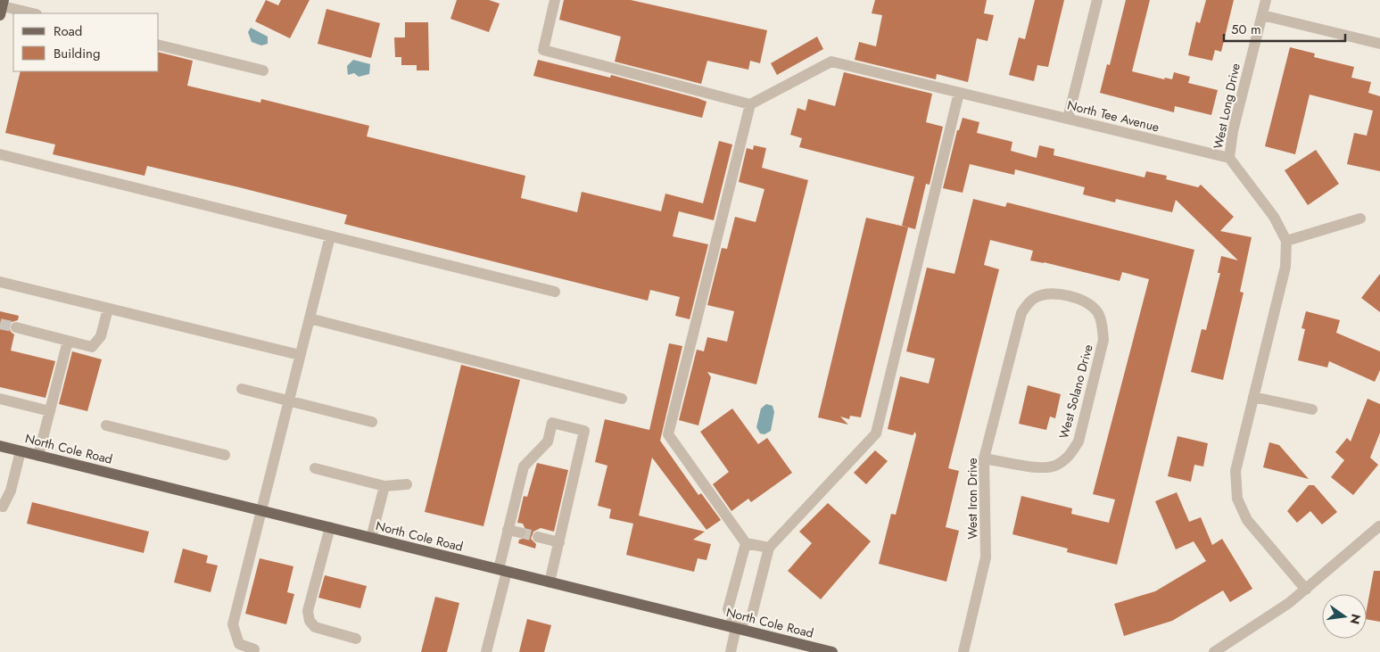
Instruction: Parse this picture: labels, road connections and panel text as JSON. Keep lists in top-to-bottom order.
{
  "streets": {
    "main road": ["North Cole Road"],
    "street": [
      "West Long Drive",
      "North Tee Avenue",
      "West Solano Drive",
      "West Iron Drive"
    ]
  },
  "crossings": [
    ["West Long Drive", "North Tee Avenue"],
    ["West Solano Drive", "West Iron Drive"]
  ],
  "legend": ["Road", "Building"],
  "scale_bar": "50 m",
  "north": "right"
}
